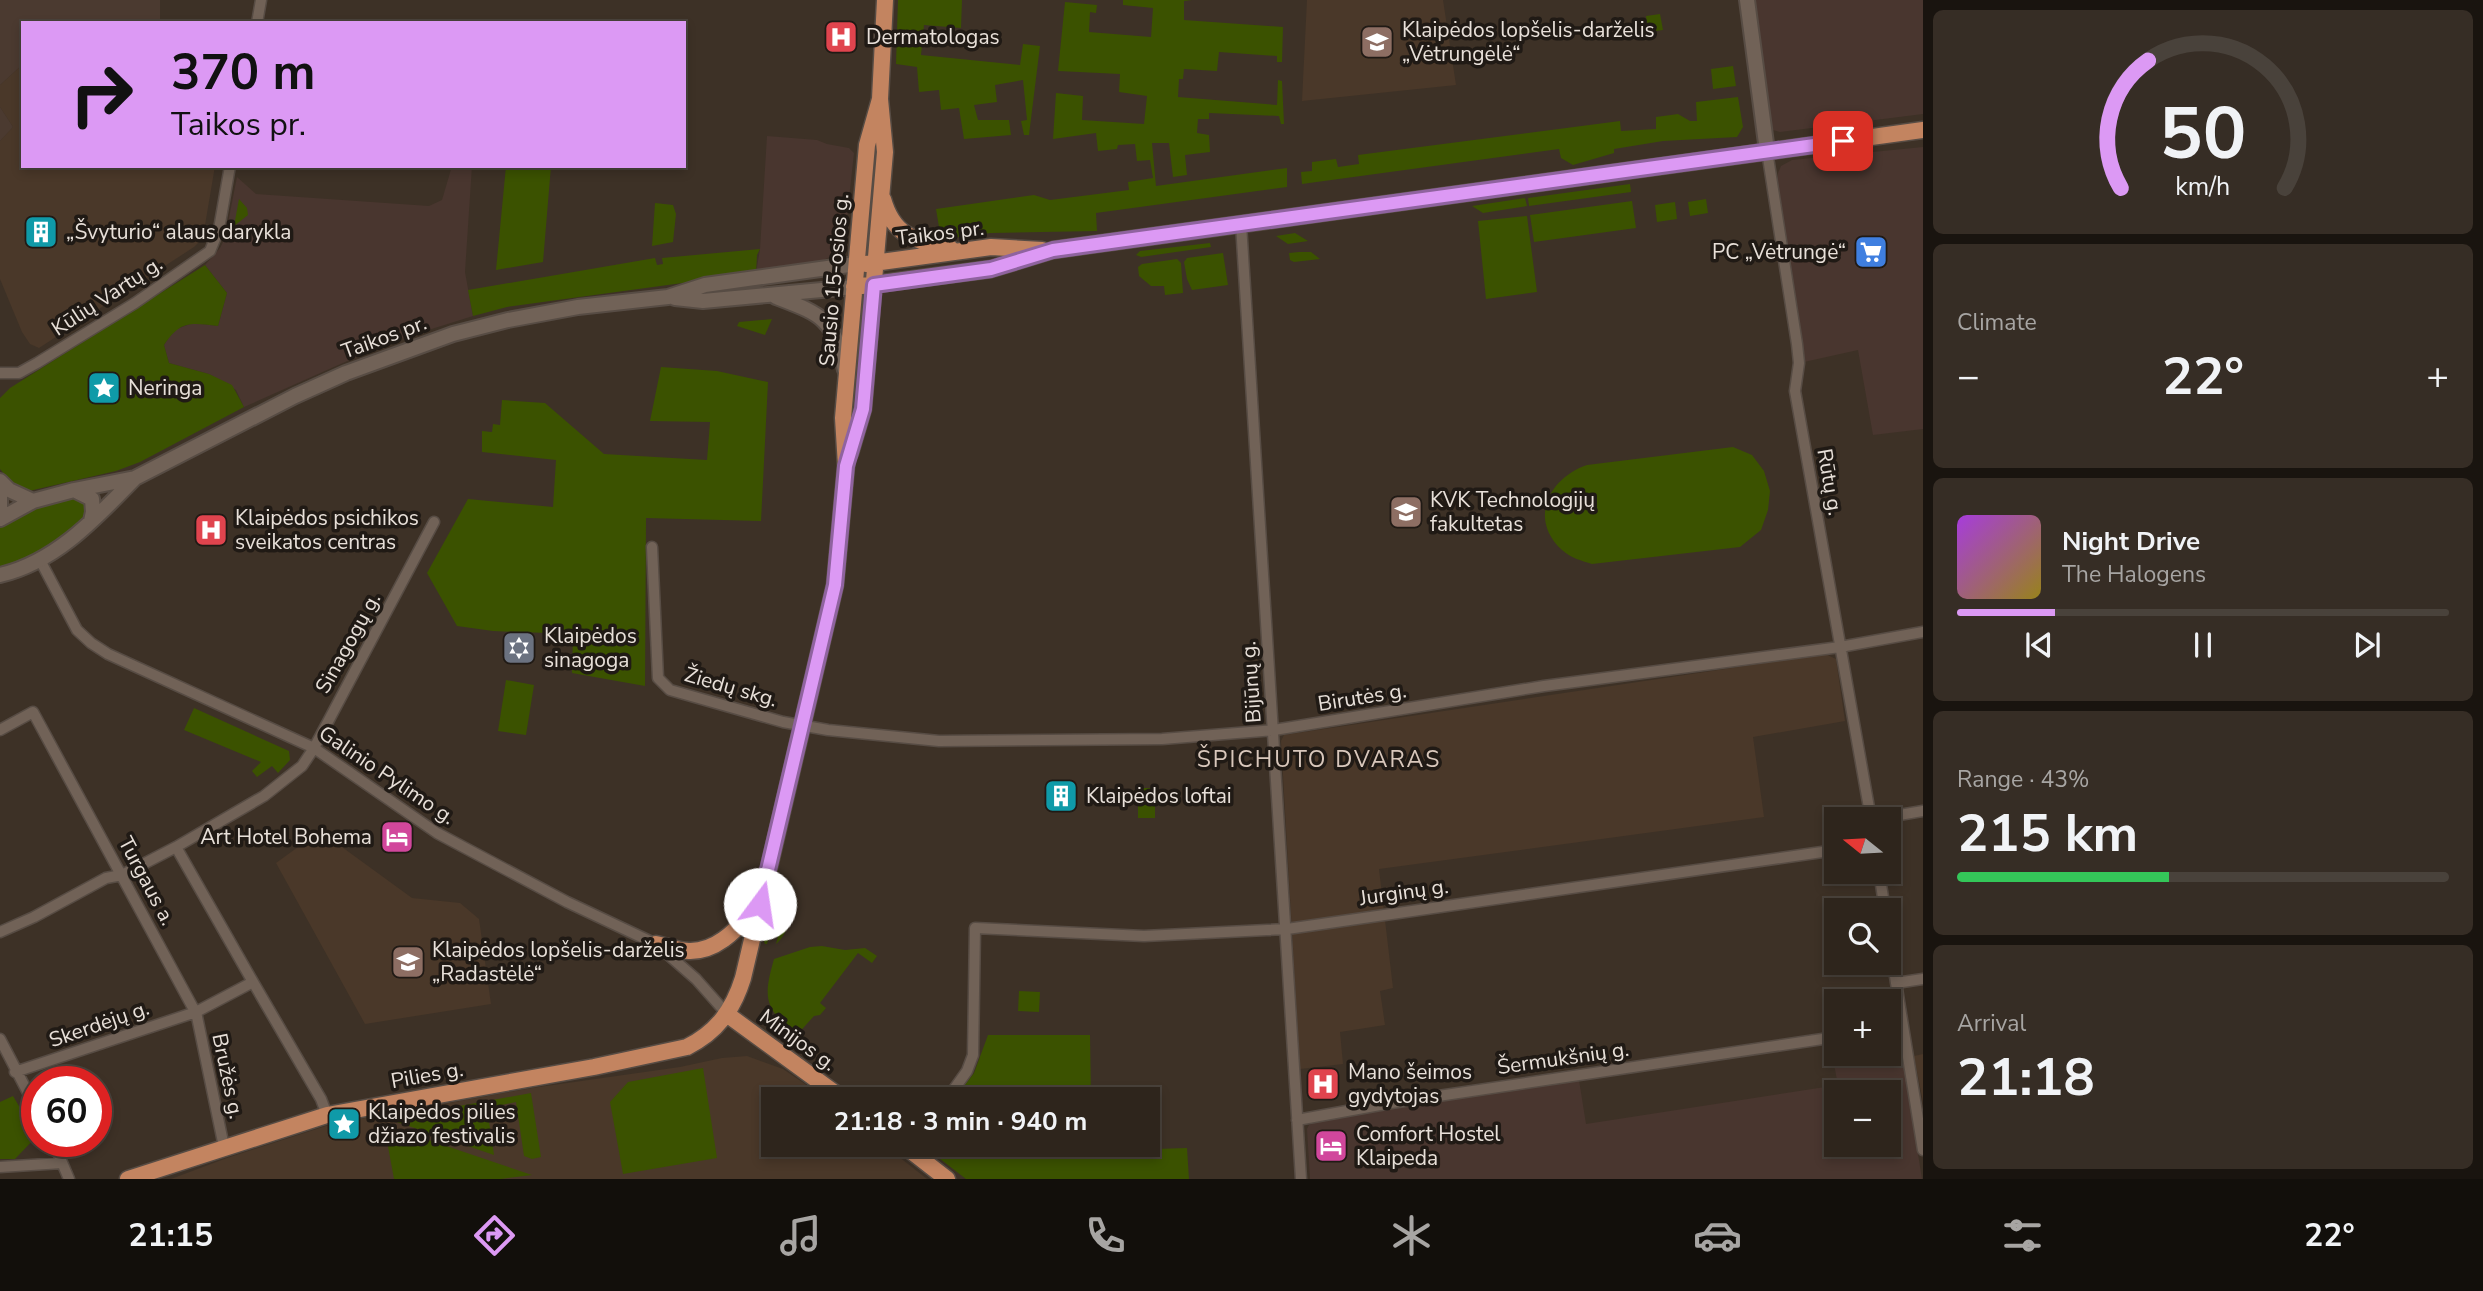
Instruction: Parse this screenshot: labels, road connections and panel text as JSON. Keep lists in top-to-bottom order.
{
  "streets": {
    "main road": [
      "Taikos pr.",
      "Sausio 15-osios g.",
      "Minijos g.",
      "Pilies g."
    ],
    "street": [
      "Kūlių Vartų g.",
      "Rūtų g.",
      "Sinagogų g.",
      "Bijūnų g.",
      "Žiedų skg.",
      "Birutės g.",
      "Galinio Pylimo g.",
      "Turgaus a.",
      "Jurginų g.",
      "Skerdėjų g.",
      "Šermukšnių g.",
      "Bružės g."
    ]
  },
  "crossings": [
    ["Taikos pr.", "Sausio 15-osios g."],
    ["Taikos pr.", "Rūtų g."],
    ["Taikos pr.", "Bijūnų g."],
    ["Taikos pr.", "Galinio Pylimo g."],
    ["Sausio 15-osios g.", "Žiedų skg."],
    ["Sausio 15-osios g.", "Birutės g."],
    ["Sausio 15-osios g.", "Galinio Pylimo g."],
    ["Sausio 15-osios g.", "Minijos g."],
    ["Sausio 15-osios g.", "Pilies g."],
    ["Rūtų g.", "Birutės g."],
    ["Sinagogų g.", "Galinio Pylimo g."],
    ["Sinagogų g.", "Turgaus a."],
    ["Bijūnų g.", "Birutės g."],
    ["Bijūnų g.", "Jurginų g."],
    ["Bijūnų g.", "Šermukšnių g."],
    ["Žiedų skg.", "Birutės g."],
    ["Galinio Pylimo g.", "Minijos g."],
    ["Galinio Pylimo g.", "Pilies g."],
    ["Turgaus a.", "Skerdėjų g."],
    ["Turgaus a.", "Pilies g."],
    ["Turgaus a.", "Bružės g."],
    ["Skerdėjų g.", "Bružės g."],
    ["Minijos g.", "Pilies g."],
    ["Pilies g.", "Bružės g."]
  ],
  "districts": ["ŠPICHUTO DVARAS"],
  "places": {
    "hospital": ["Dermatologas", "Klaipėdos psichikos sveikatos centras", "Mano šeimos gydytojas"],
    "school or university": ["Klaipėdos lopšelis-darželis „Vėtrungėlė“", "KVK Technologijų fakultetas", "Klaipėdos lopšelis-darželis „Radastėlė“"],
    "building": ["„Švyturio“ alaus darykla", "Klaipėdos loftai"],
    "supermarket": ["PC „Vėtrungė“"],
    "place": ["Neringa", "Klaipėdos pilies džiazo festivalis"],
    "synagogue": ["Klaipėdos sinagoga"],
    "hotel": ["Art Hotel Bohema", "Comfort Hostel Klaipeda"]
  },
  "north": "left",
  "page": {
    "turn": ["370 m", "Taikos pr."],
    "tile": [
      "Climate",
      ["Range · 43%", "215 km"],
      ["Arrival", "21:18"]
    ],
    "heat": ["−", "22°", "+"],
    "song": ["Night Drive", "The Halogens"],
    "map_buttons": ["+", "−"],
    "limit": "60",
    "trip": "21:18 · 3 min · 940 m",
    "tabs": ["21:15", "22°"],
    "gauge": ["50", "km/h"]
  }
}
